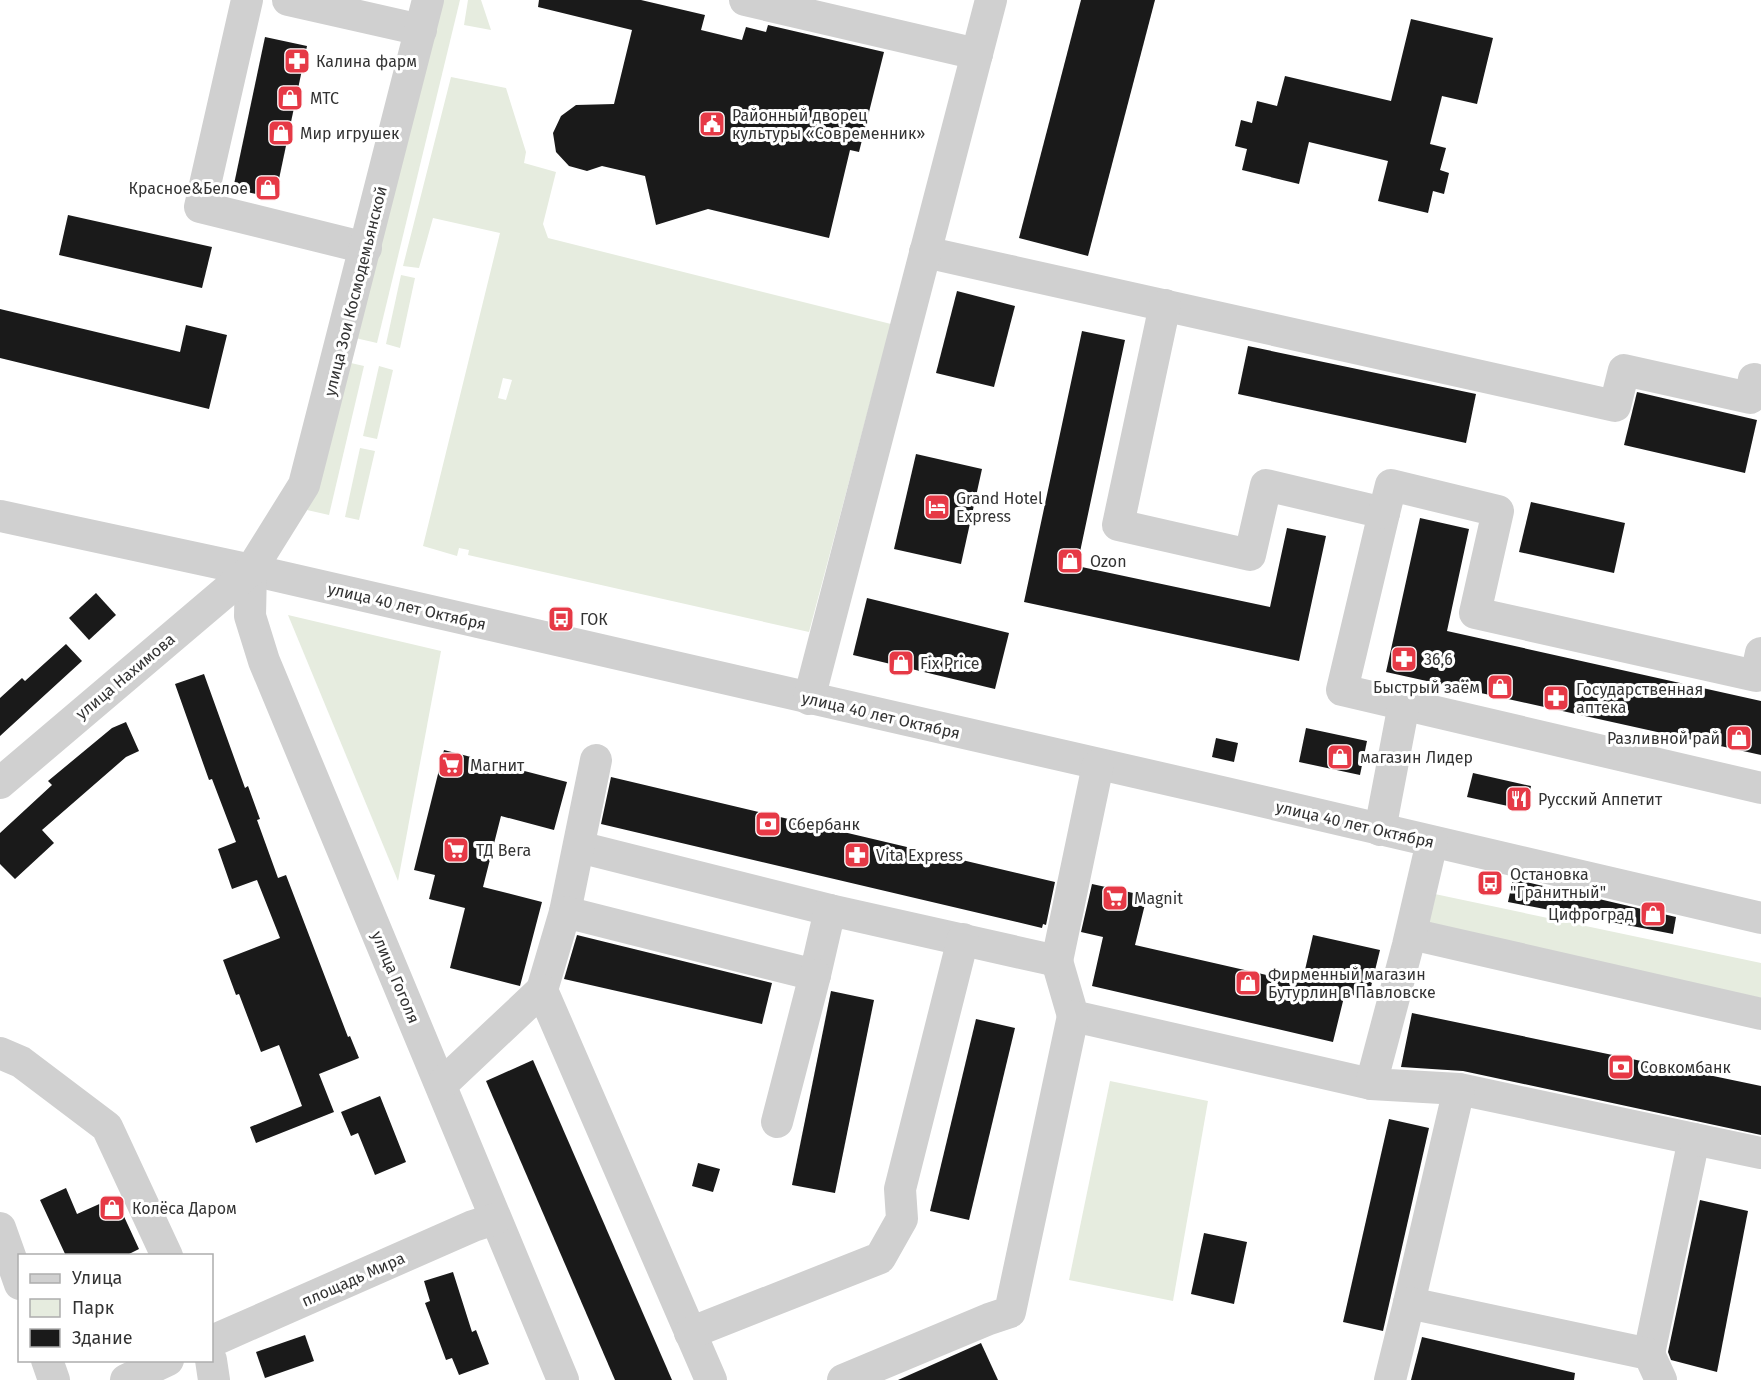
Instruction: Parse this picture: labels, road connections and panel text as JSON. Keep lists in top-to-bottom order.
{
  "streets": {
    "street": [
      "улица Зои Космодемьянской",
      "улица 40 лет Октября",
      "улица Нахимова",
      "улица Гоголя",
      "площадь Мира"
    ]
  },
  "crossings": [
    ["улица Зои Космодемьянской", "улица 40 лет Октября"],
    ["улица Зои Космодемьянской", "улица Нахимова"],
    ["улица Зои Космодемьянской", "улица Гоголя"],
    ["улица 40 лет Октября", "улица Нахимова"],
    ["улица 40 лет Октября", "улица Гоголя"],
    ["улица Нахимова", "улица Гоголя"],
    ["улица Гоголя", "площадь Мира"]
  ],
  "places": {
    "pharmacy": [
      "Калина фарм",
      "36,6",
      "Государственная аптека",
      "Vita Express"
    ],
    "shop": [
      "МТС",
      "Мир игрушек",
      "Красное&Белое",
      "Ozon",
      "Fix Price",
      "Быстрый заём",
      "Разливной рай",
      "магазин Лидер",
      "Цифроград",
      "Фирменный магазин Бутурлин в Павловске",
      "Колёса Даром"
    ],
    "public building": ["Районный дворец культуры «Современник»"],
    "hotel": ["Grand Hotel Express"],
    "bus stop": ["ГОК", "Остановка \"Гранитный\""],
    "supermarket": ["Магнит", "ТД Вега", "Magnit"],
    "restaurant": ["Русский Аппетит"],
    "bank": ["Сбербанк", "Совкомбанк"]
  },
  "legend": ["Улица", "Парк", "Здание"]
}
